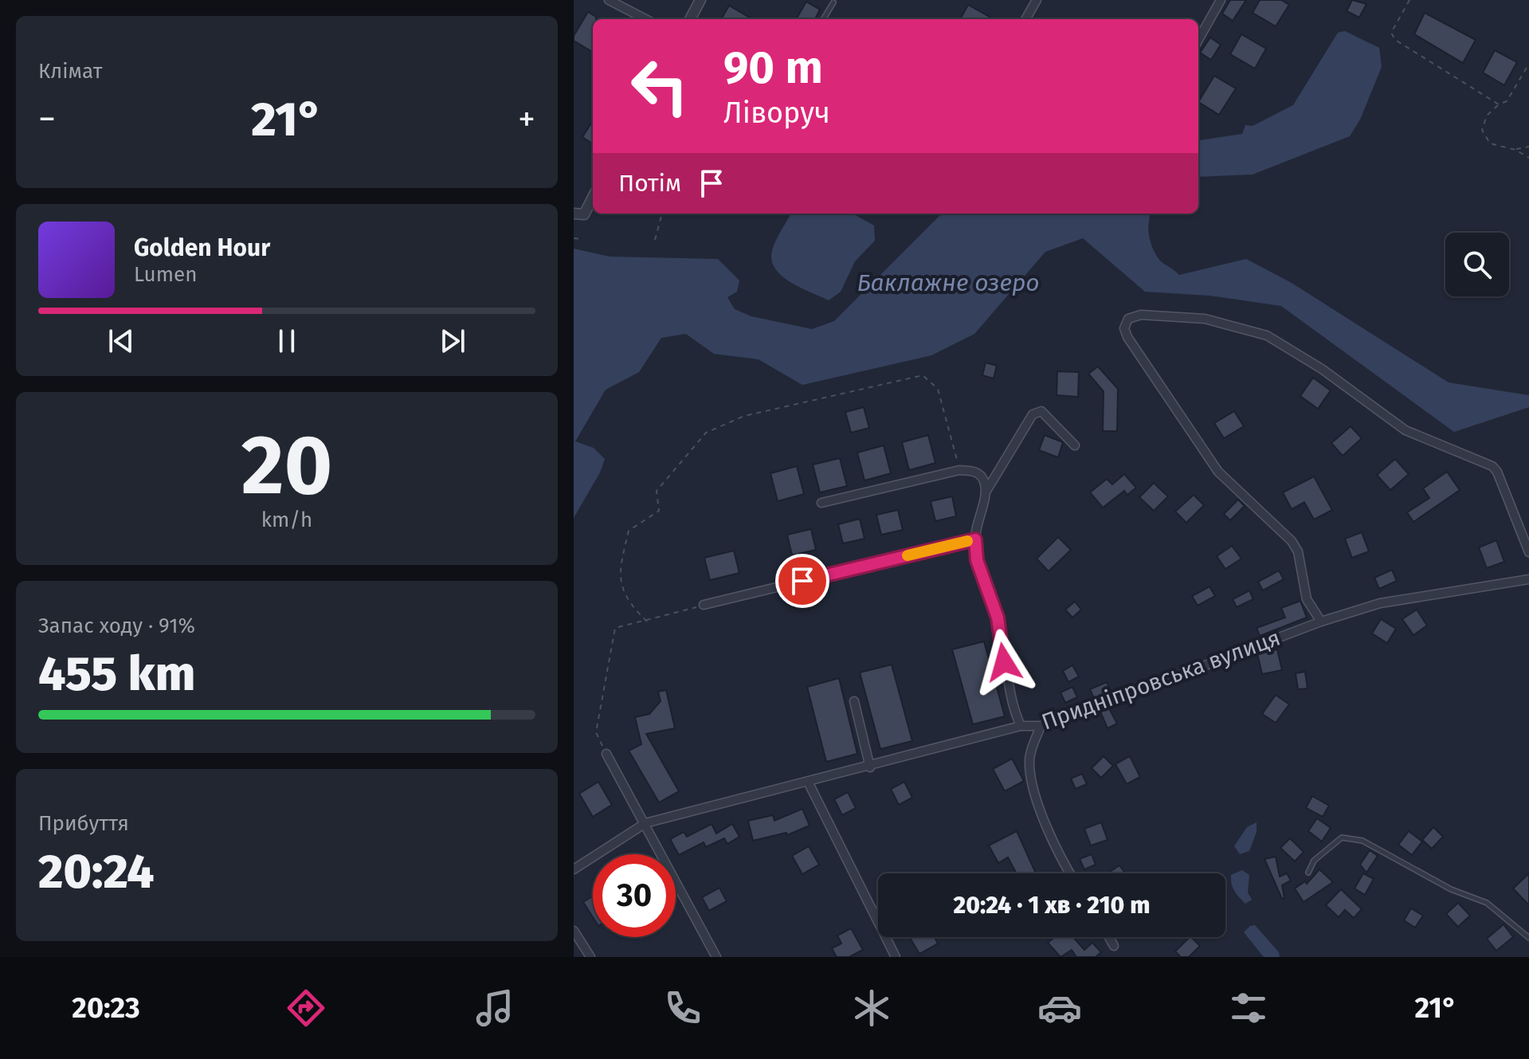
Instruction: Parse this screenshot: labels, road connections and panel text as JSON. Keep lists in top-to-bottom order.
{
  "streets": {
    "street": ["Придніпровська вулиця"]
  },
  "water": ["Баклажне озеро"],
  "page": {
    "tile": [
      "Клімат",
      ["20", "km/h"],
      ["Запас ходу · 91%", "455 km"],
      ["Прибуття", "20:24"]
    ],
    "turn": ["90 m", "Ліворуч"],
    "heat": ["−", "21°", "+"],
    "then": "Потім",
    "song": ["Golden Hour", "Lumen"],
    "limit": "30",
    "trip": "20:24 · 1 хв · 210 m",
    "tabs": ["20:23", "21°"]
  }
}
